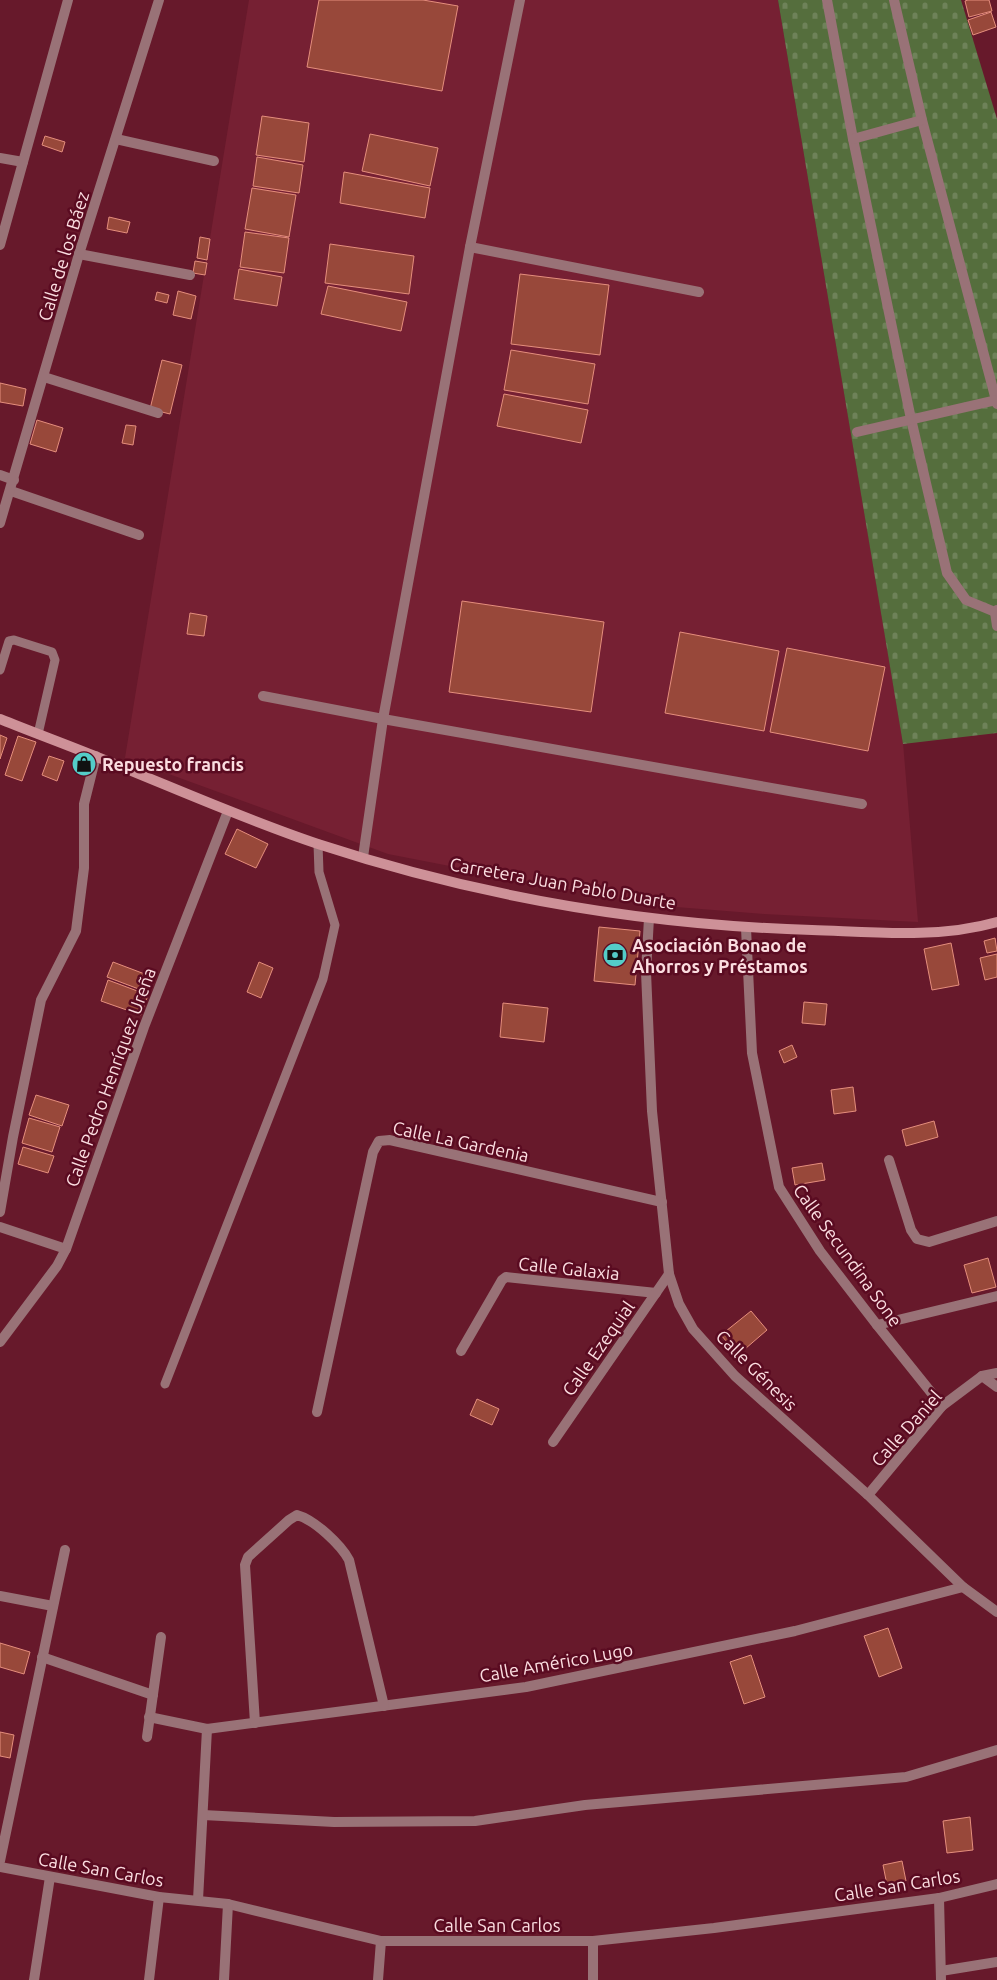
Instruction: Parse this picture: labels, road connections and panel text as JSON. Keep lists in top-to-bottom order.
{
  "streets": {
    "main road": ["Carretera Juan Pablo Duarte"],
    "street": [
      "Calle de los Báez",
      "Calle Pedro Henríquez Ureña",
      "Calle La Gardenia",
      "Calle Secundina Sone",
      "Calle Galaxia",
      "Calle Ezequial",
      "Calle Génesis",
      "Calle Daniel",
      "Calle Américo Lugo",
      "Calle San Carlos"
    ]
  },
  "crossings": [
    ["Carretera Juan Pablo Duarte", "Calle Pedro Henríquez Ureña"],
    ["Carretera Juan Pablo Duarte", "Calle Secundina Sone"],
    ["Carretera Juan Pablo Duarte", "Calle Génesis"],
    ["Calle La Gardenia", "Calle Génesis"],
    ["Calle Secundina Sone", "Calle Daniel"],
    ["Calle Galaxia", "Calle Ezequial"],
    ["Calle Ezequial", "Calle Génesis"],
    ["Calle Génesis", "Calle Daniel"],
    ["Calle Génesis", "Calle Américo Lugo"]
  ],
  "places": {
    "shop": ["Repuesto francis"],
    "bank": ["Asociación Bonao de Ahorros y Préstamos"]
  }
}
